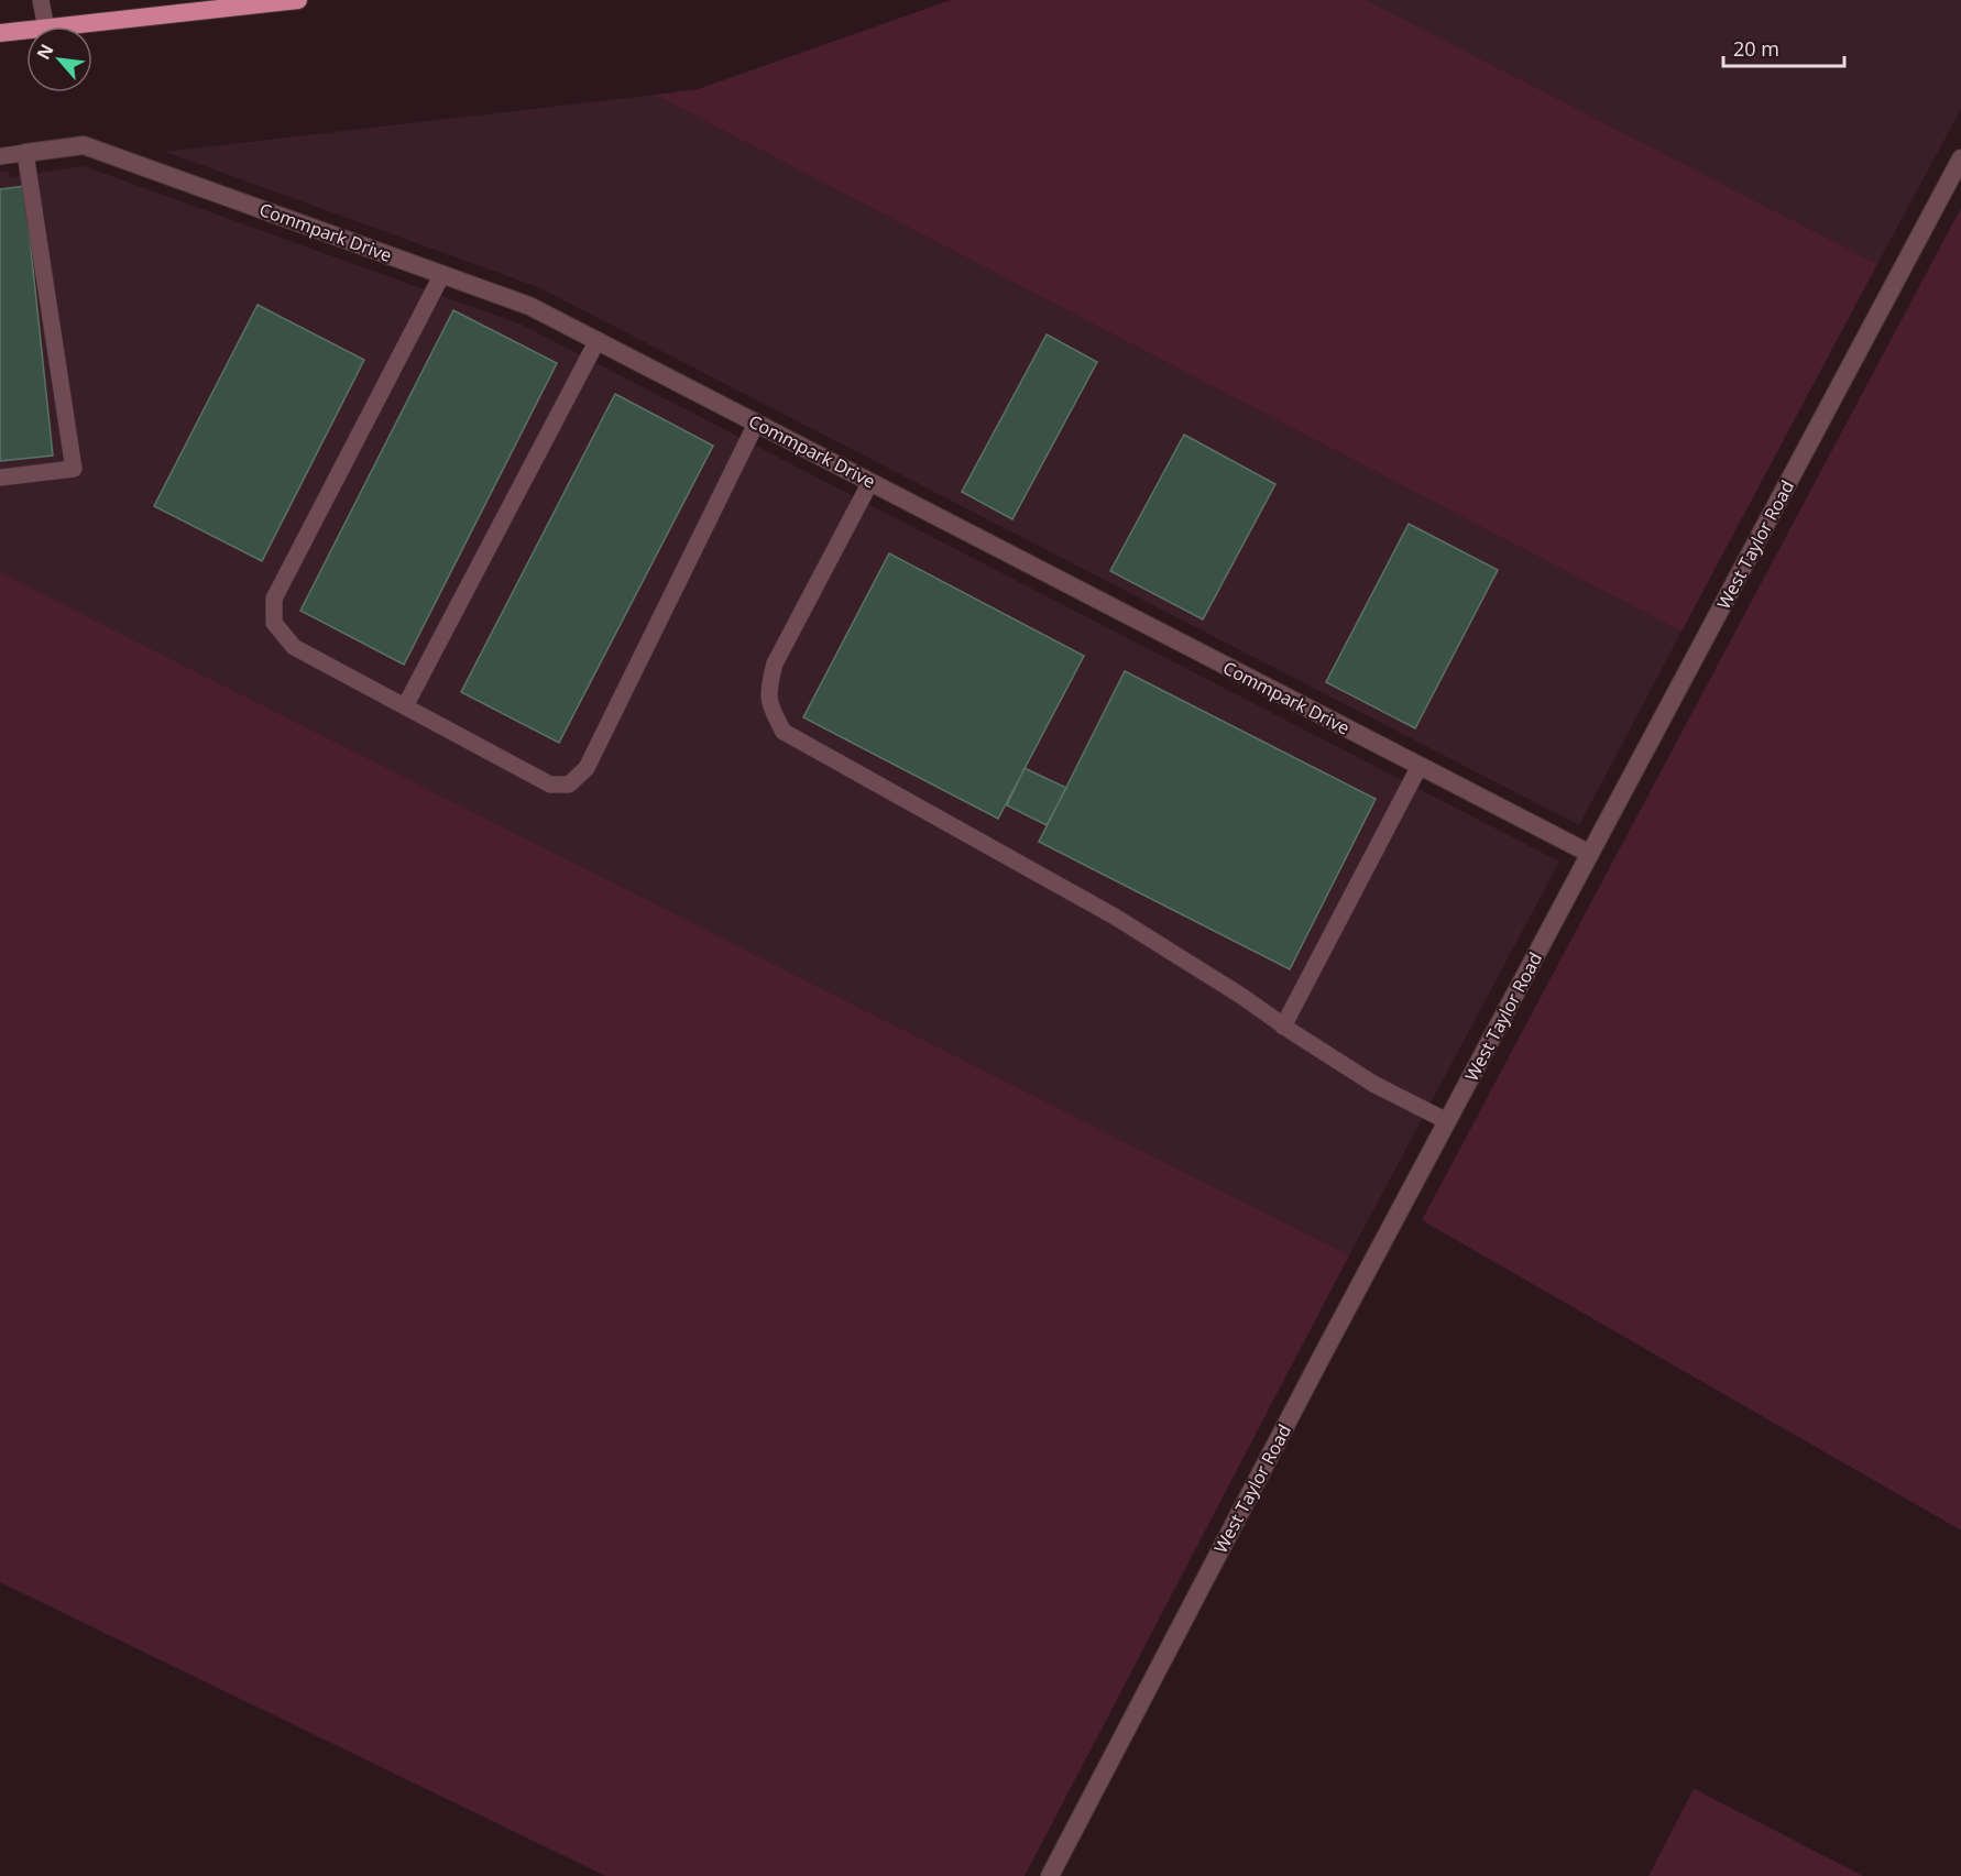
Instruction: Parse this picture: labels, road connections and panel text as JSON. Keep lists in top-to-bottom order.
{
  "streets": {
    "street": ["Commpark Drive", "West Taylor Road"]
  },
  "crossings": [
    ["Commpark Drive", "West Taylor Road"]
  ],
  "scale_bar": "20 m",
  "north": "top left"
}
